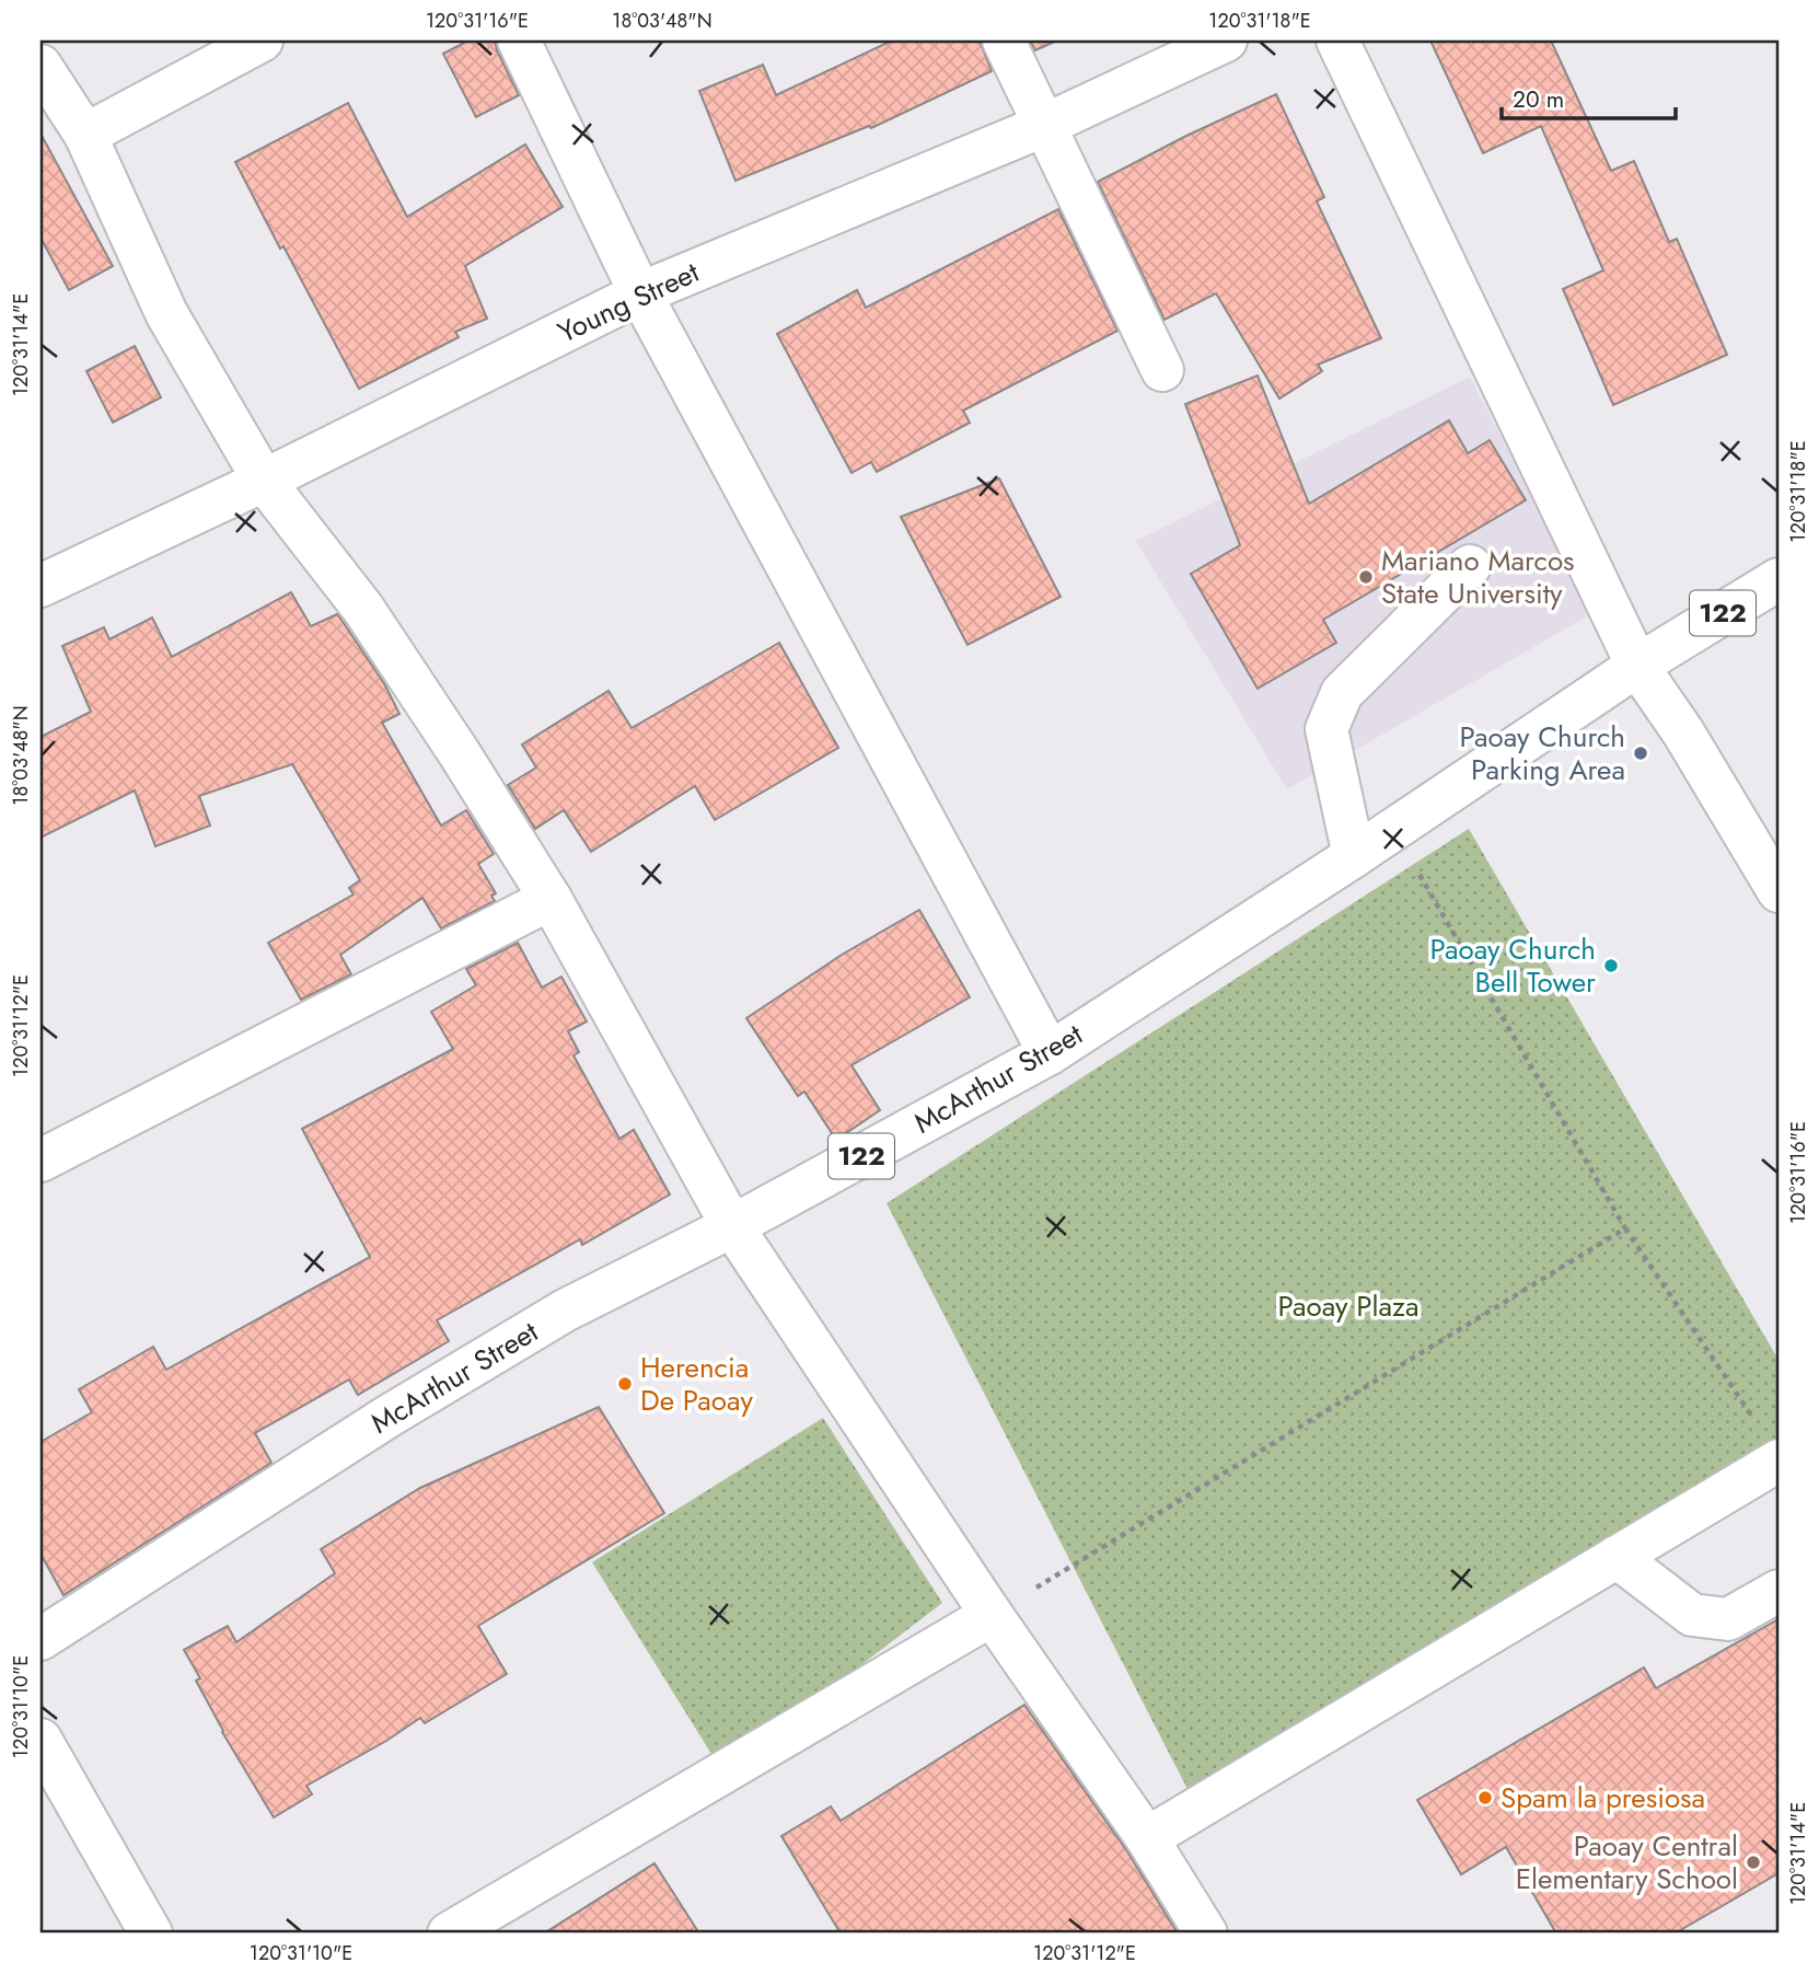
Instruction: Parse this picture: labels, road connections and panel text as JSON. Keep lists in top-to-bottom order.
{
  "streets": {
    "street": ["Young Street", "122", "McArthur Street"]
  },
  "parks": ["Paoay Plaza"],
  "places": [
    "Mariano Marcos State University",
    "Paoay Church Parking Area",
    "Paoay Church Bell Tower",
    "Herencia De Paoay",
    "Spam la presiosa",
    "Paoay Central Elementary School"
  ],
  "scale_bar": "20 m",
  "coordinates": [
    "120°31'16\"E",
    "18°03'48\"N",
    "120°31'18\"E",
    "120°31'14\"E",
    "120°31'12\"E",
    "120°31'10\"E"
  ]
}
